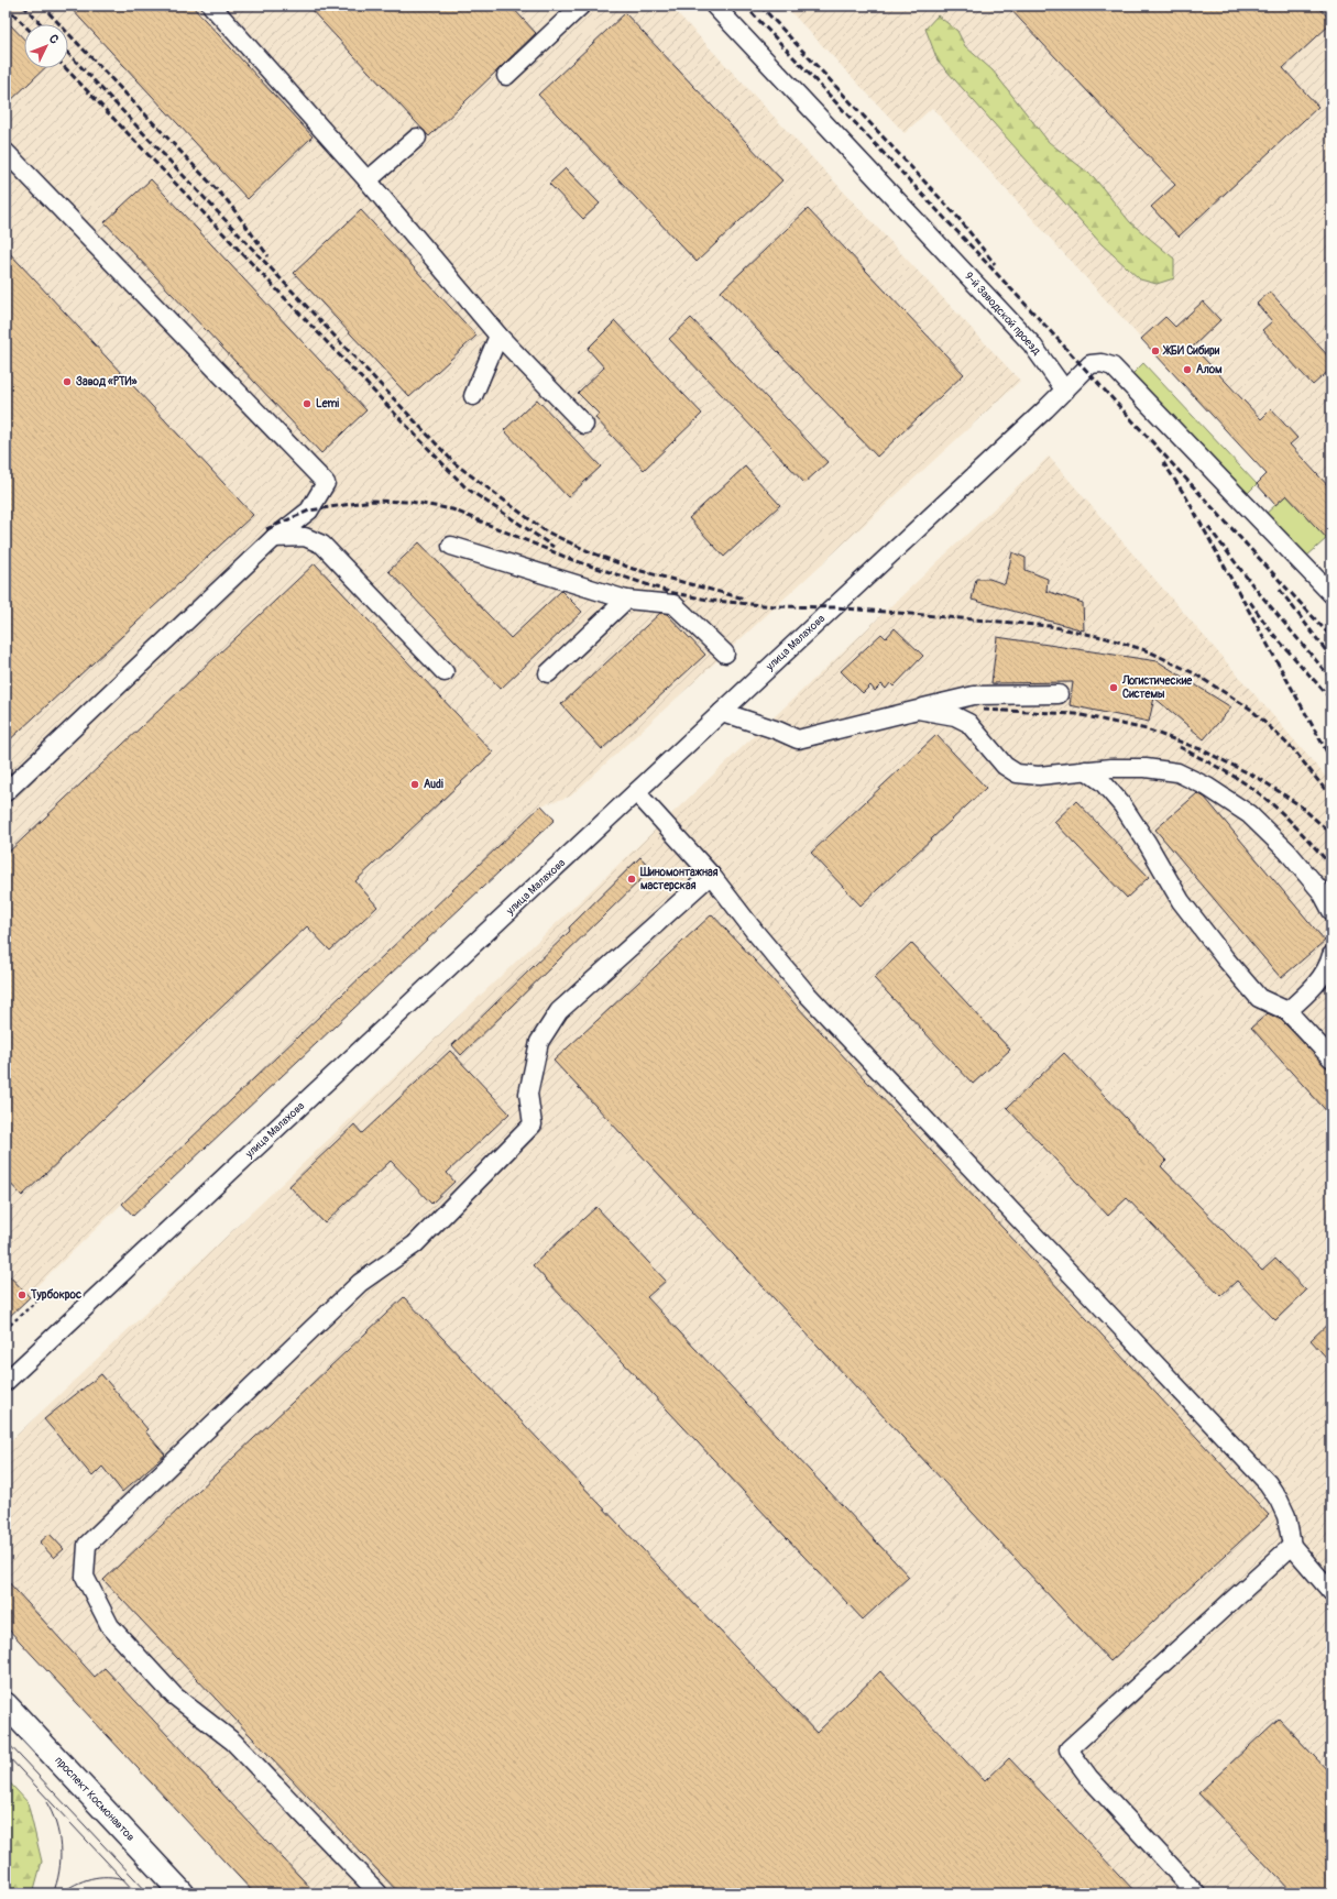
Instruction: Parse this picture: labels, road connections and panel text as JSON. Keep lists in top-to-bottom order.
{
  "streets": {
    "main road": ["проспект Космонавтов"],
    "street": ["9-й Заводской проезд", "улица Малахова"]
  },
  "crossings": [
    ["9-й Заводской проезд", "улица Малахова"]
  ],
  "places": [
    "ЖБИ Сибири",
    "Алом",
    "Завод «РТИ»",
    "Lemi",
    "Логистические Системы",
    "Audi",
    "Шиномонтажная мастерская",
    "Турбокрос"
  ],
  "north": "top right"
}
